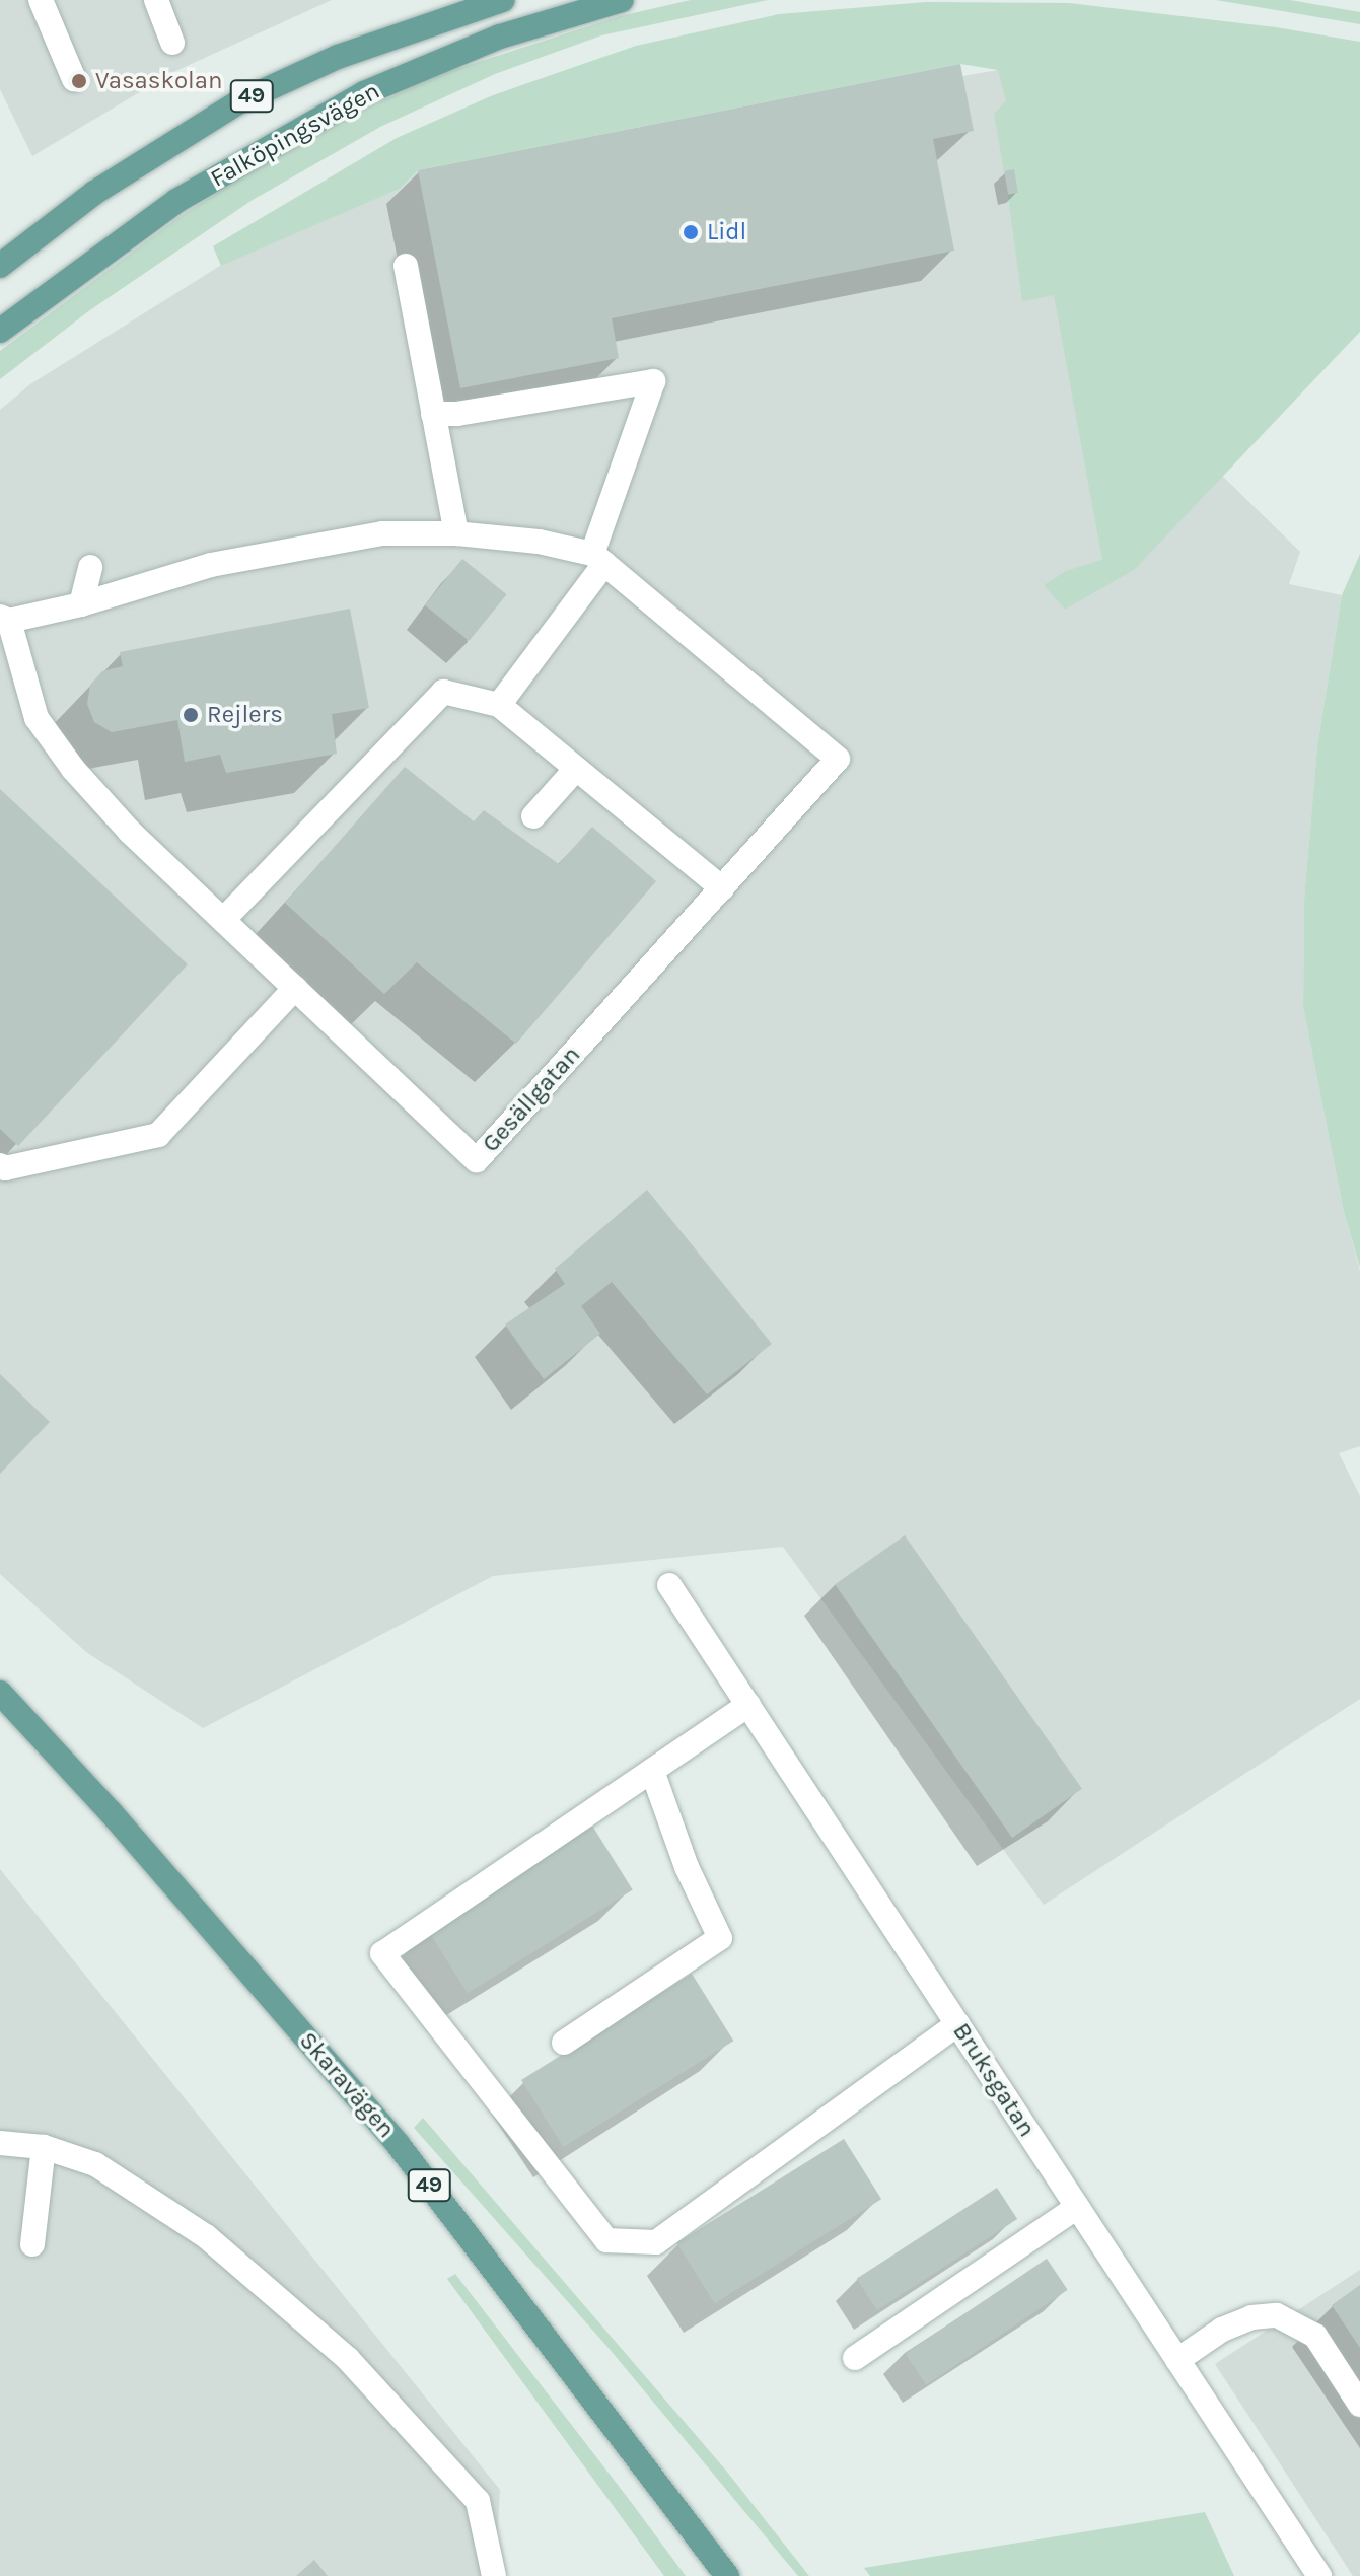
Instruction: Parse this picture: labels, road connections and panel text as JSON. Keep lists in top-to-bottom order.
{
  "streets": {
    "main road": ["49", "Falköpingsvägen", "Skaravägen"],
    "street": ["Gesällgatan", "Bruksgatan"]
  },
  "places": ["Vasaskolan", "Lidl", "Rejlers"]
}
